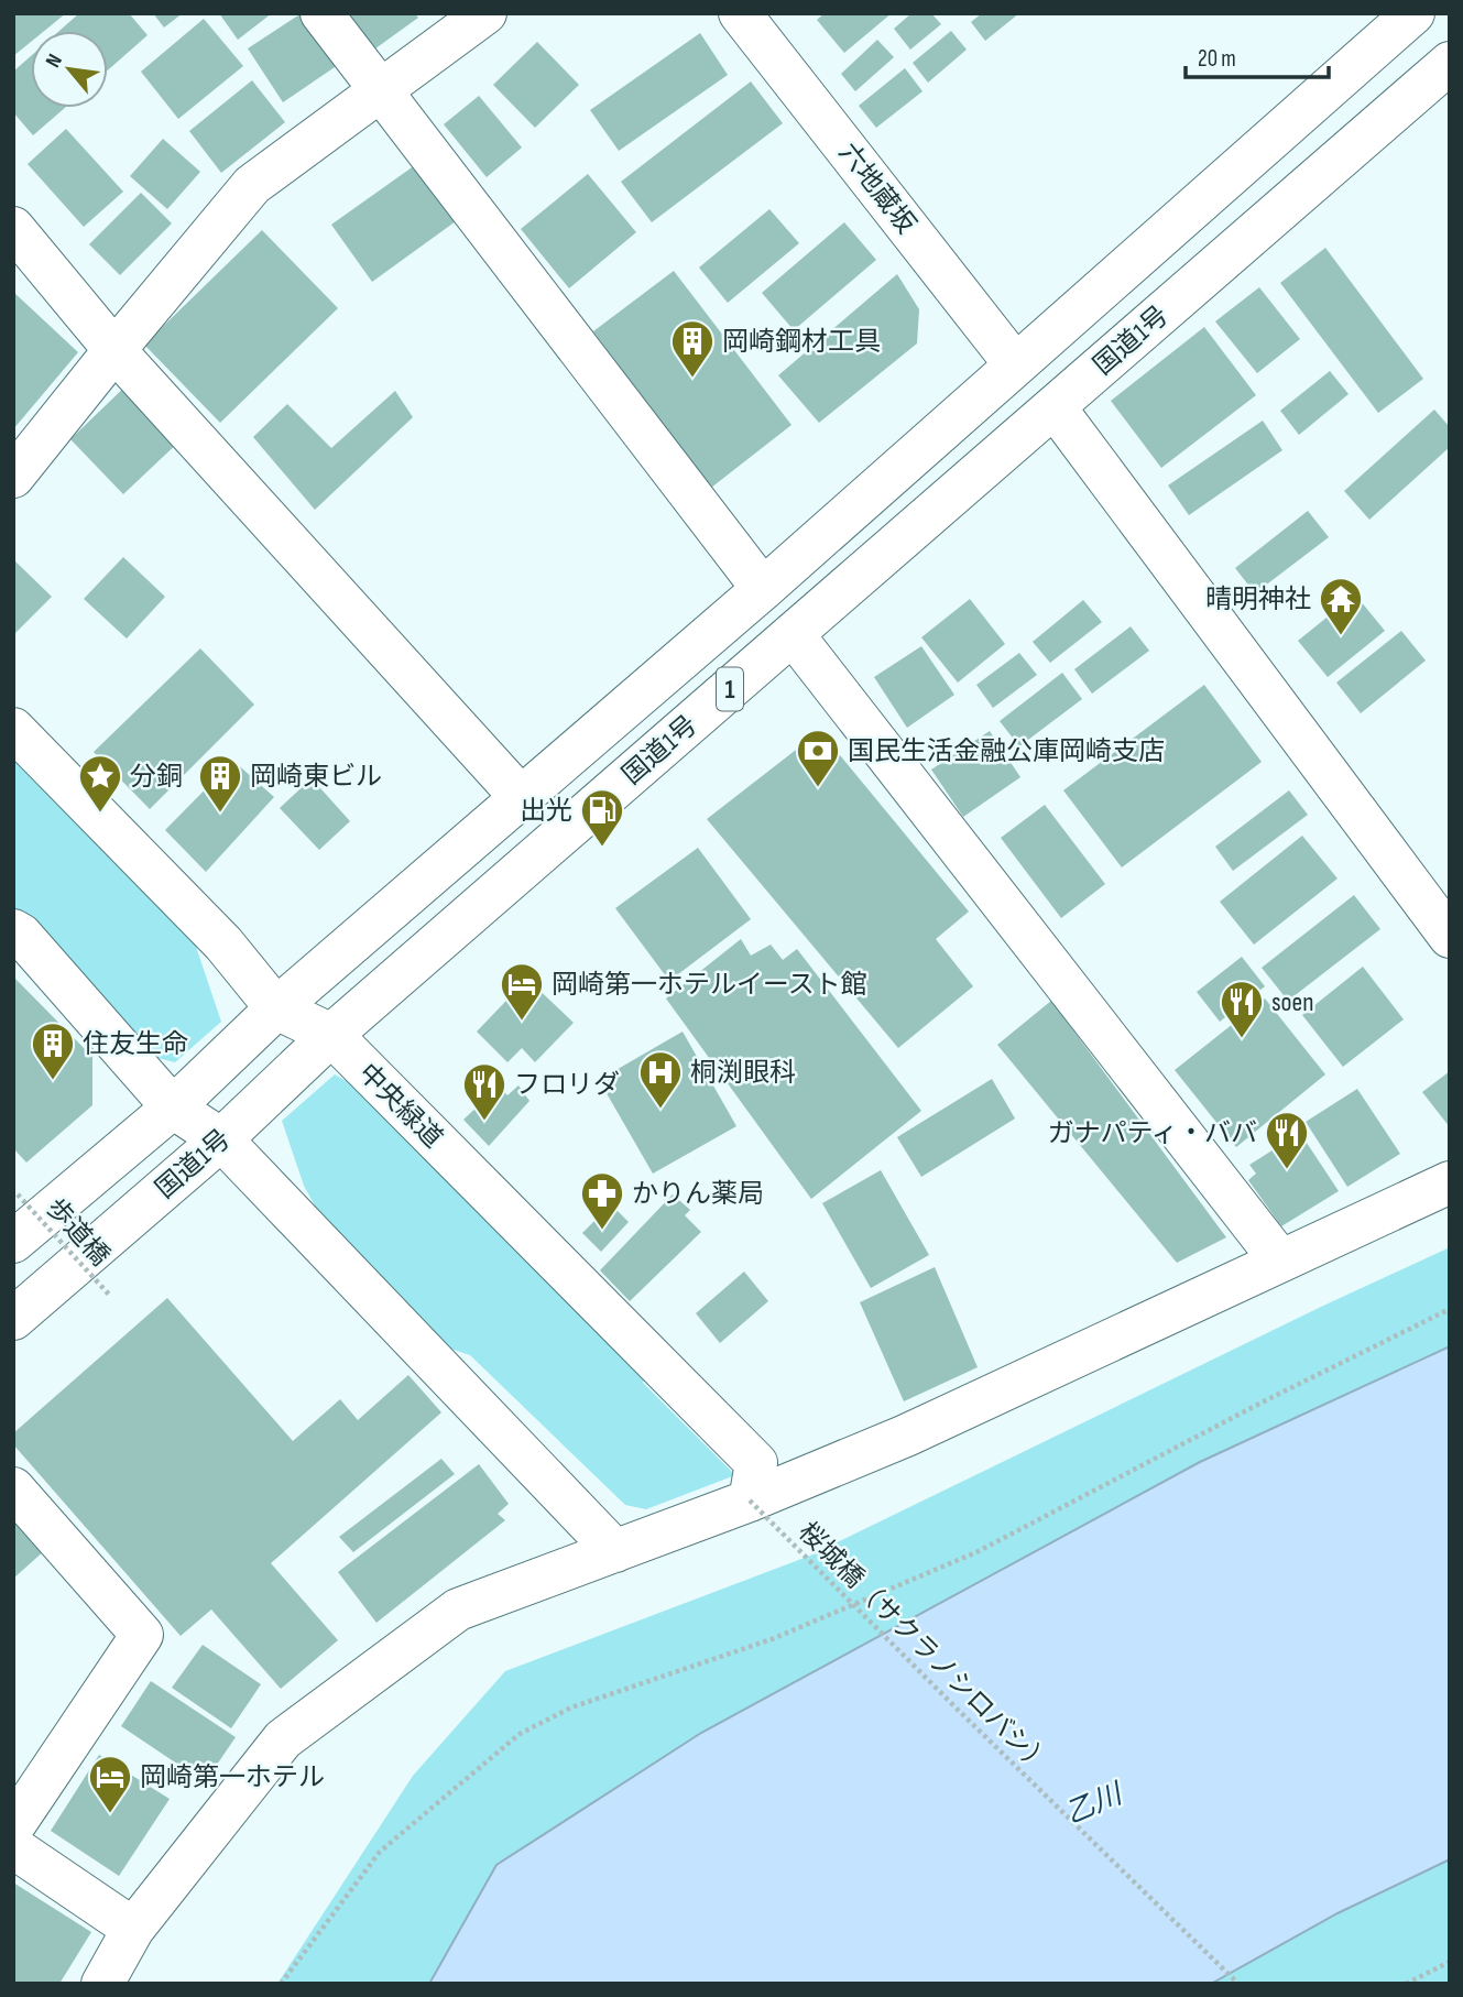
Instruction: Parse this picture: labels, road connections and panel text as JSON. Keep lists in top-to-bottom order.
{
  "streets": {
    "main road": [
      "六地蔵坂",
      "国道1号",
      "1",
      "中央緑道"
    ],
    "path": ["歩道橋", "桜城橋（サクラノシロバシ）"]
  },
  "crossings": [
    ["六地蔵坂", "国道1号"],
    ["国道1号", "中央緑道"],
    ["中央緑道", "桜城橋（サクラノシロバシ）"]
  ],
  "water": ["乙川"],
  "places": {
    "building": ["岡崎鋼材工具", "岡崎東ビル", "住友生命"],
    "temple": ["晴明神社"],
    "bank": ["国民生活金融公庫岡崎支店"],
    "place": ["分銅"],
    "fuel station": ["出光"],
    "hotel": ["岡崎第一ホテルイースト館", "岡崎第一ホテル"],
    "restaurant": ["soen", "フロリダ", "ガナパティ・ババ"],
    "hospital": ["桐渕眼科"],
    "pharmacy": ["かりん薬局"]
  },
  "scale_bar": "20 m",
  "north": "top left"
}
